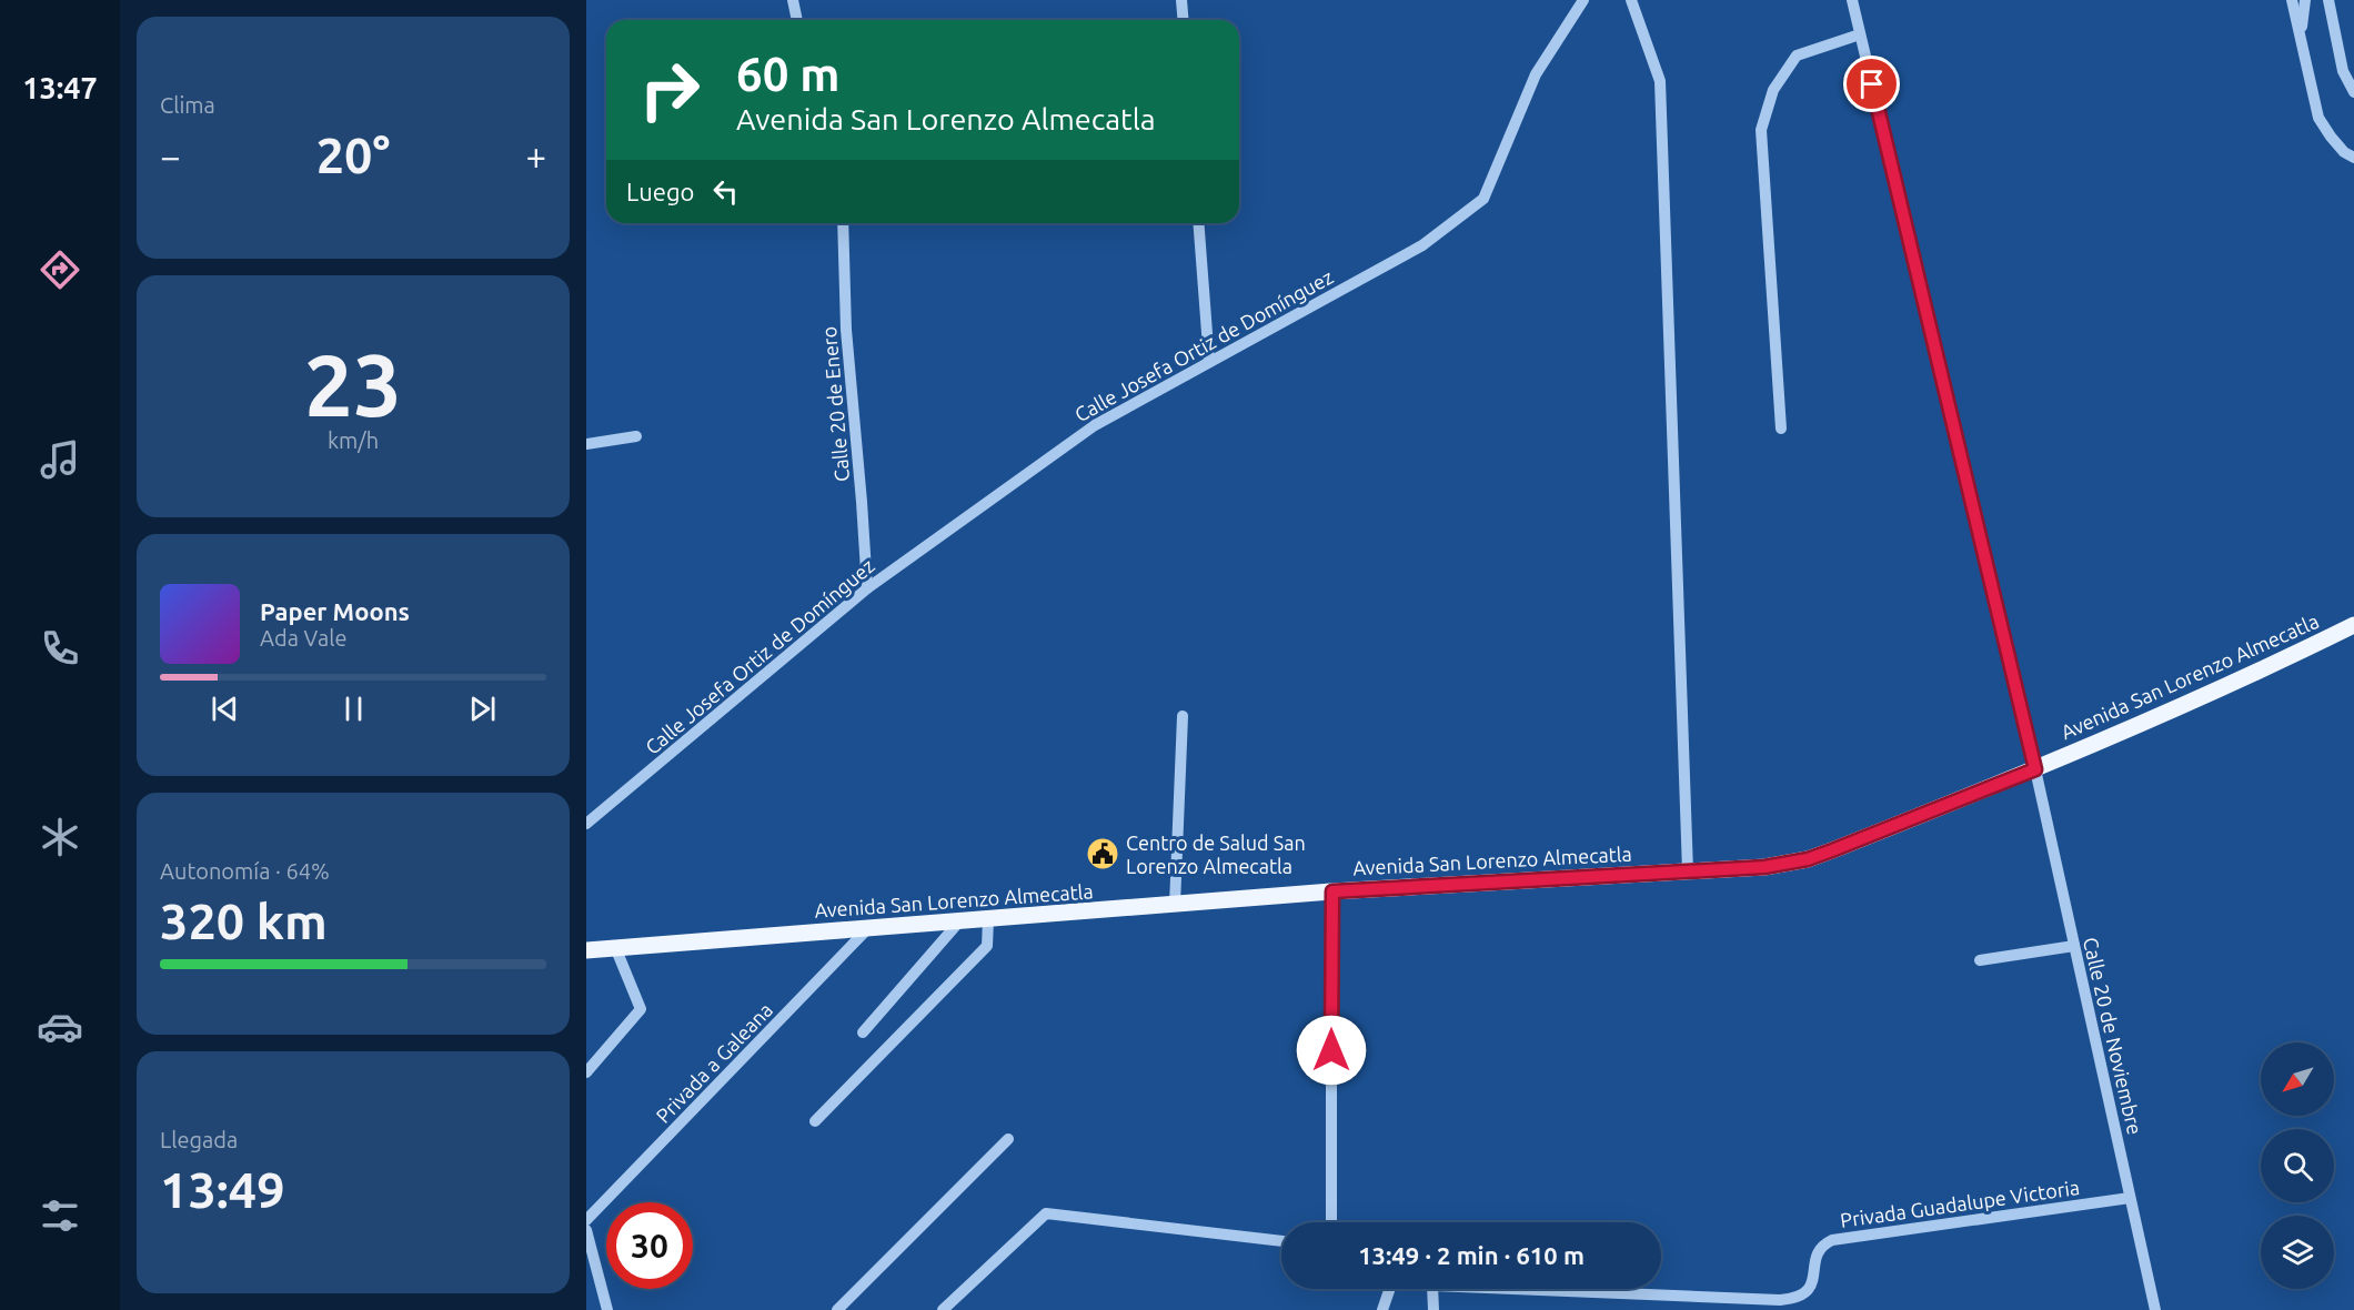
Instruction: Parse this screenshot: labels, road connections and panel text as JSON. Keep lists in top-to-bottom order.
{
  "streets": {
    "main road": ["Avenida San Lorenzo Almecatla"],
    "street": [
      "Calle Josefa Ortiz de Domínguez",
      "Calle 20 de Enero",
      "Calle 20 de Noviembre",
      "Privada a Galeana",
      "Privada Guadalupe Victoria"
    ]
  },
  "crossings": [
    ["Calle Josefa Ortiz de Domínguez", "Calle 20 de Enero"],
    ["Avenida San Lorenzo Almecatla", "Calle 20 de Noviembre"],
    ["Avenida San Lorenzo Almecatla", "Privada a Galeana"],
    ["Calle 20 de Noviembre", "Privada Guadalupe Victoria"]
  ],
  "places": {
    "public building": ["Centro de Salud San Lorenzo Almecatla"]
  },
  "north": "bottom left",
  "page": {
    "tabs": "13:47",
    "tile": [
      "Clima",
      ["23", "km/h"],
      ["Autonomía · 64%", "320 km"],
      ["Llegada", "13:49"]
    ],
    "turn": ["60 m", "Avenida San Lorenzo Almecatla"],
    "heat": ["−", "20°", "+"],
    "then": "Luego",
    "song": ["Paper Moons", "Ada Vale"],
    "limit": "30",
    "trip": "13:49 · 2 min · 610 m"
  }
}
